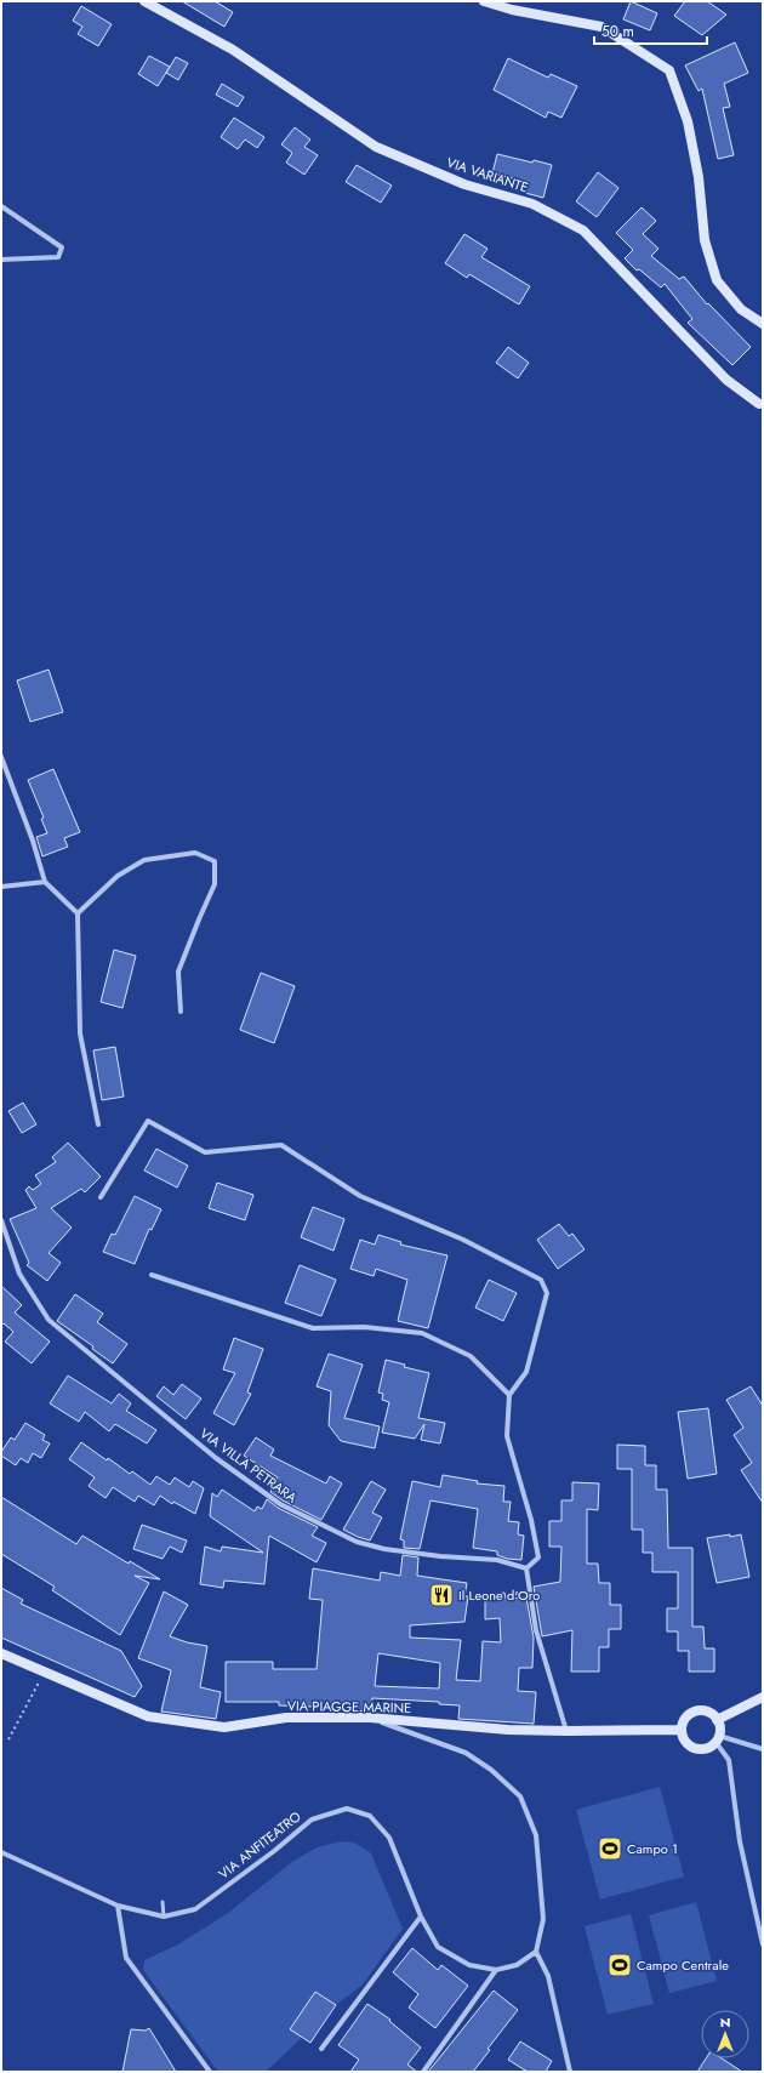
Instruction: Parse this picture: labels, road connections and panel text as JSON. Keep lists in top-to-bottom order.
{
  "streets": {
    "street": [
      "VIA VARIANTE",
      "VIA VILLA PETRARA",
      "VIA PIAGGE MARINE",
      "VIA ANFITEATRO"
    ]
  },
  "places": {
    "restaurant": ["Il Leone d'Oro"],
    "sports": ["Campo 1", "Campo Centrale"]
  },
  "scale_bar": "50 m",
  "north": "top"
}
